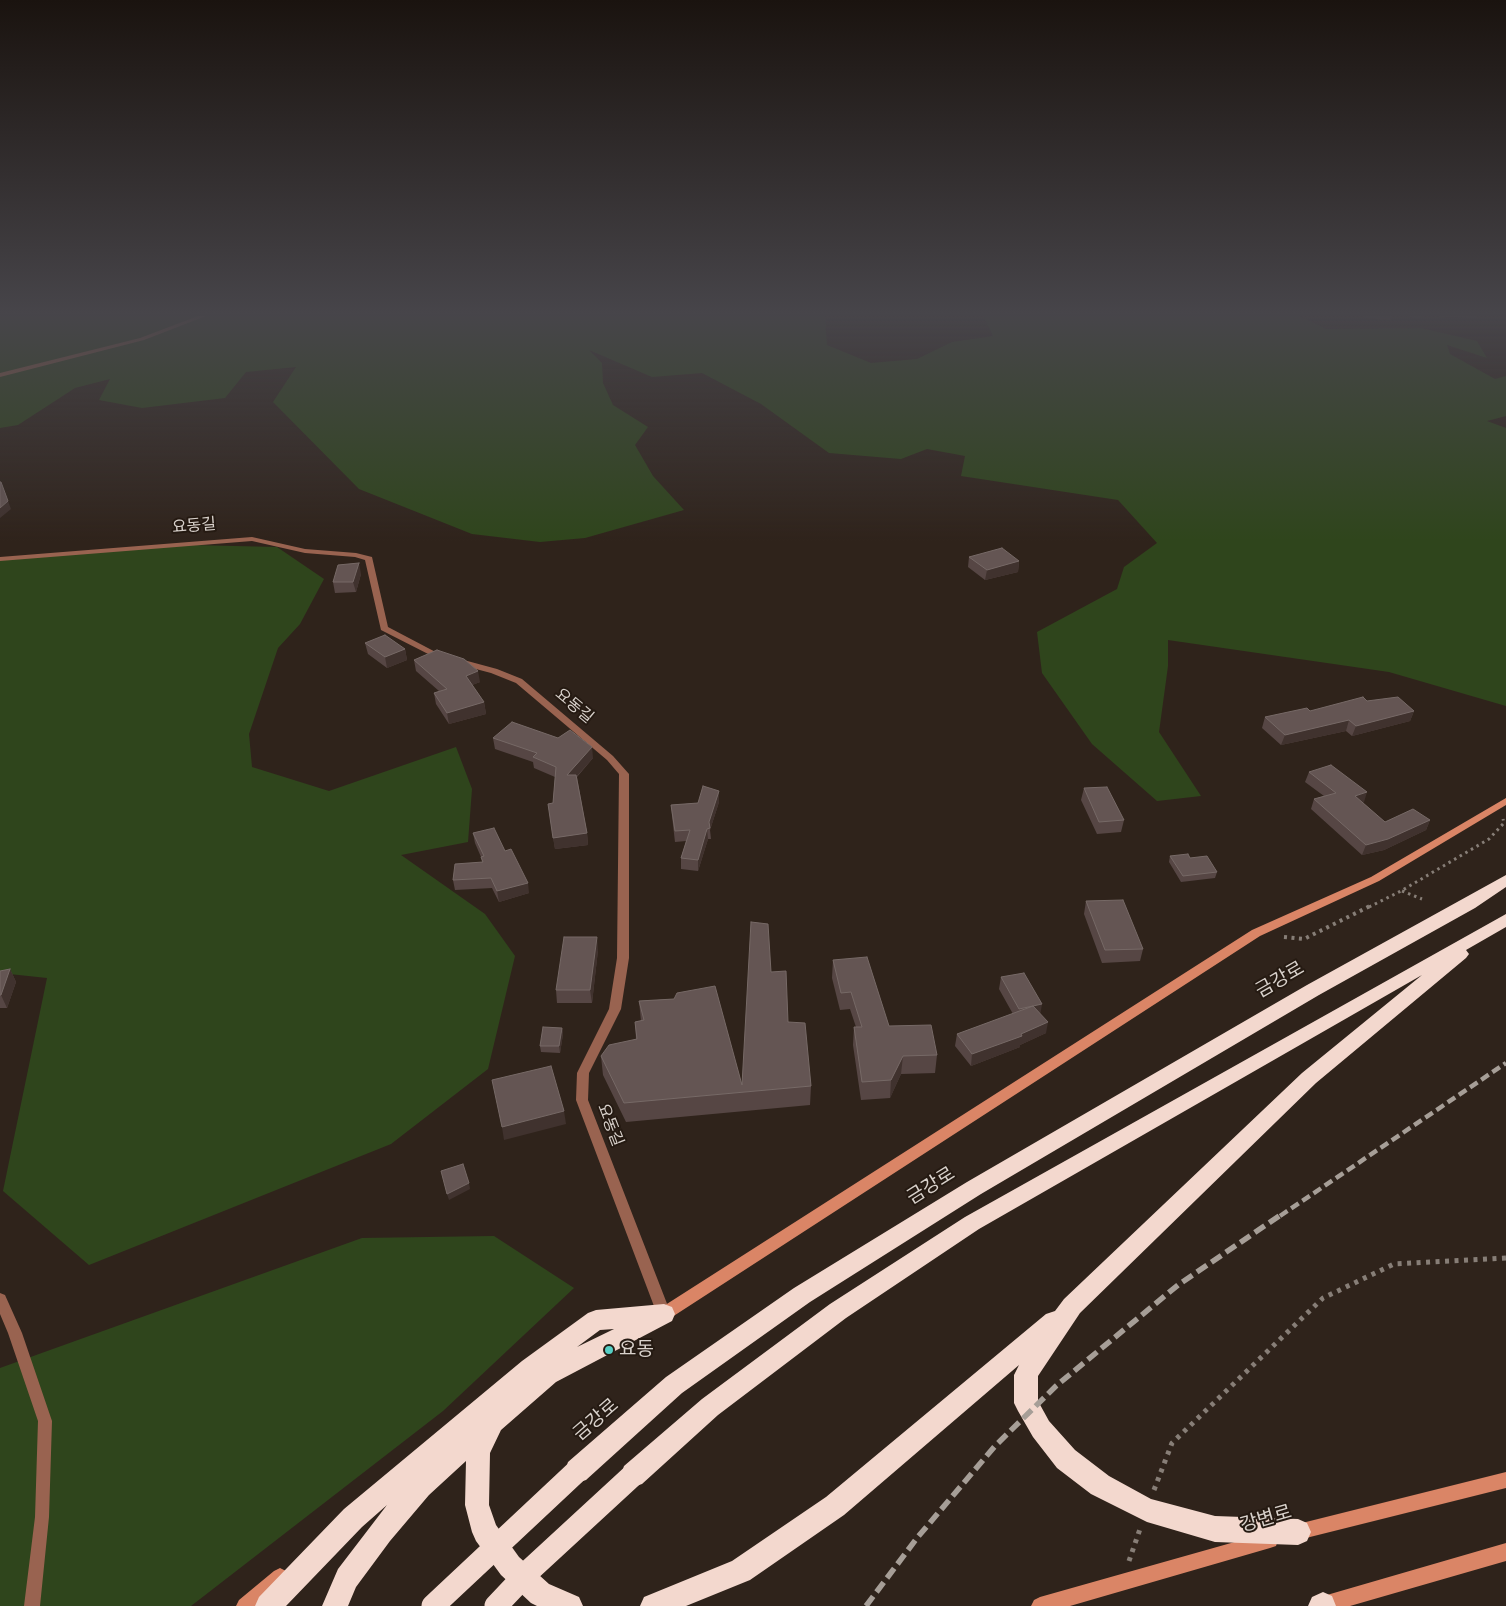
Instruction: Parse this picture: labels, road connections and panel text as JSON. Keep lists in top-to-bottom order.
{
  "streets": {
    "highway": ["금강로"],
    "street": ["요동길", "강변로"]
  },
  "places": ["요동"]
}
